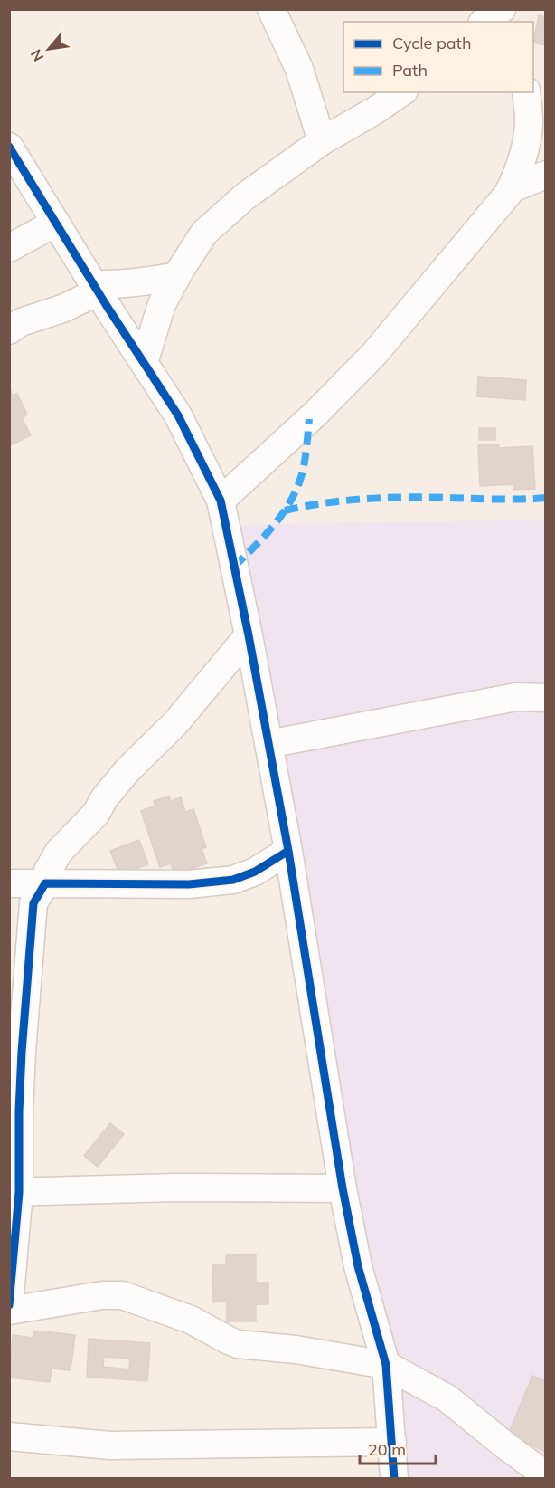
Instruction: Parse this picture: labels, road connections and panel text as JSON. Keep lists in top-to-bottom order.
{
  "legend": ["Cycle path", "Path"],
  "scale_bar": "20 m",
  "north": "bottom left"
}
